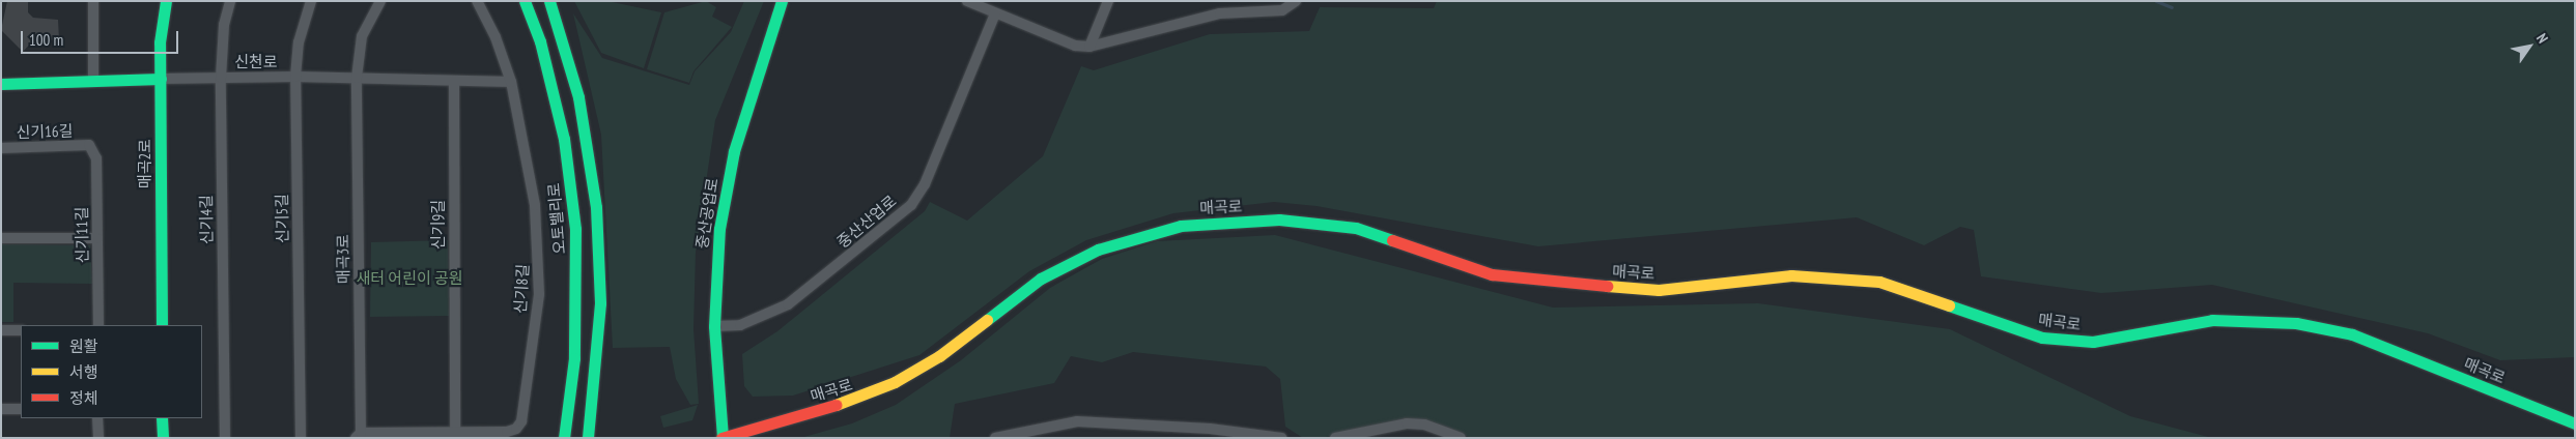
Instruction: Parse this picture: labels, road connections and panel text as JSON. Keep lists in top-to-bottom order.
{
  "streets": {
    "main road": [
      "신천로",
      "매곡2로",
      "매곡로",
      "중산공업로",
      "오토밸리로"
    ],
    "street": [
      "신기16길",
      "신기5길",
      "신기4길",
      "중산산업로",
      "신기9길",
      "신기11길",
      "매곡3로",
      "신기8길"
    ]
  },
  "crossings": [
    ["신천로", "매곡2로"],
    ["신천로", "신기5길"],
    ["신천로", "신기4길"],
    ["신천로", "신기9길"],
    ["신천로", "매곡3로"],
    ["신천로", "신기8길"],
    ["신기16길", "신기11길"],
    ["매곡로", "중산공업로"],
    ["중산공업로", "중산산업로"],
    ["신기9길", "신기8길"],
    ["매곡3로", "신기8길"]
  ],
  "parks": ["새터 어린이 공원"],
  "legend": ["원활", "서행", "정체"],
  "scale_bar": "100 m",
  "north": "top right"
}
